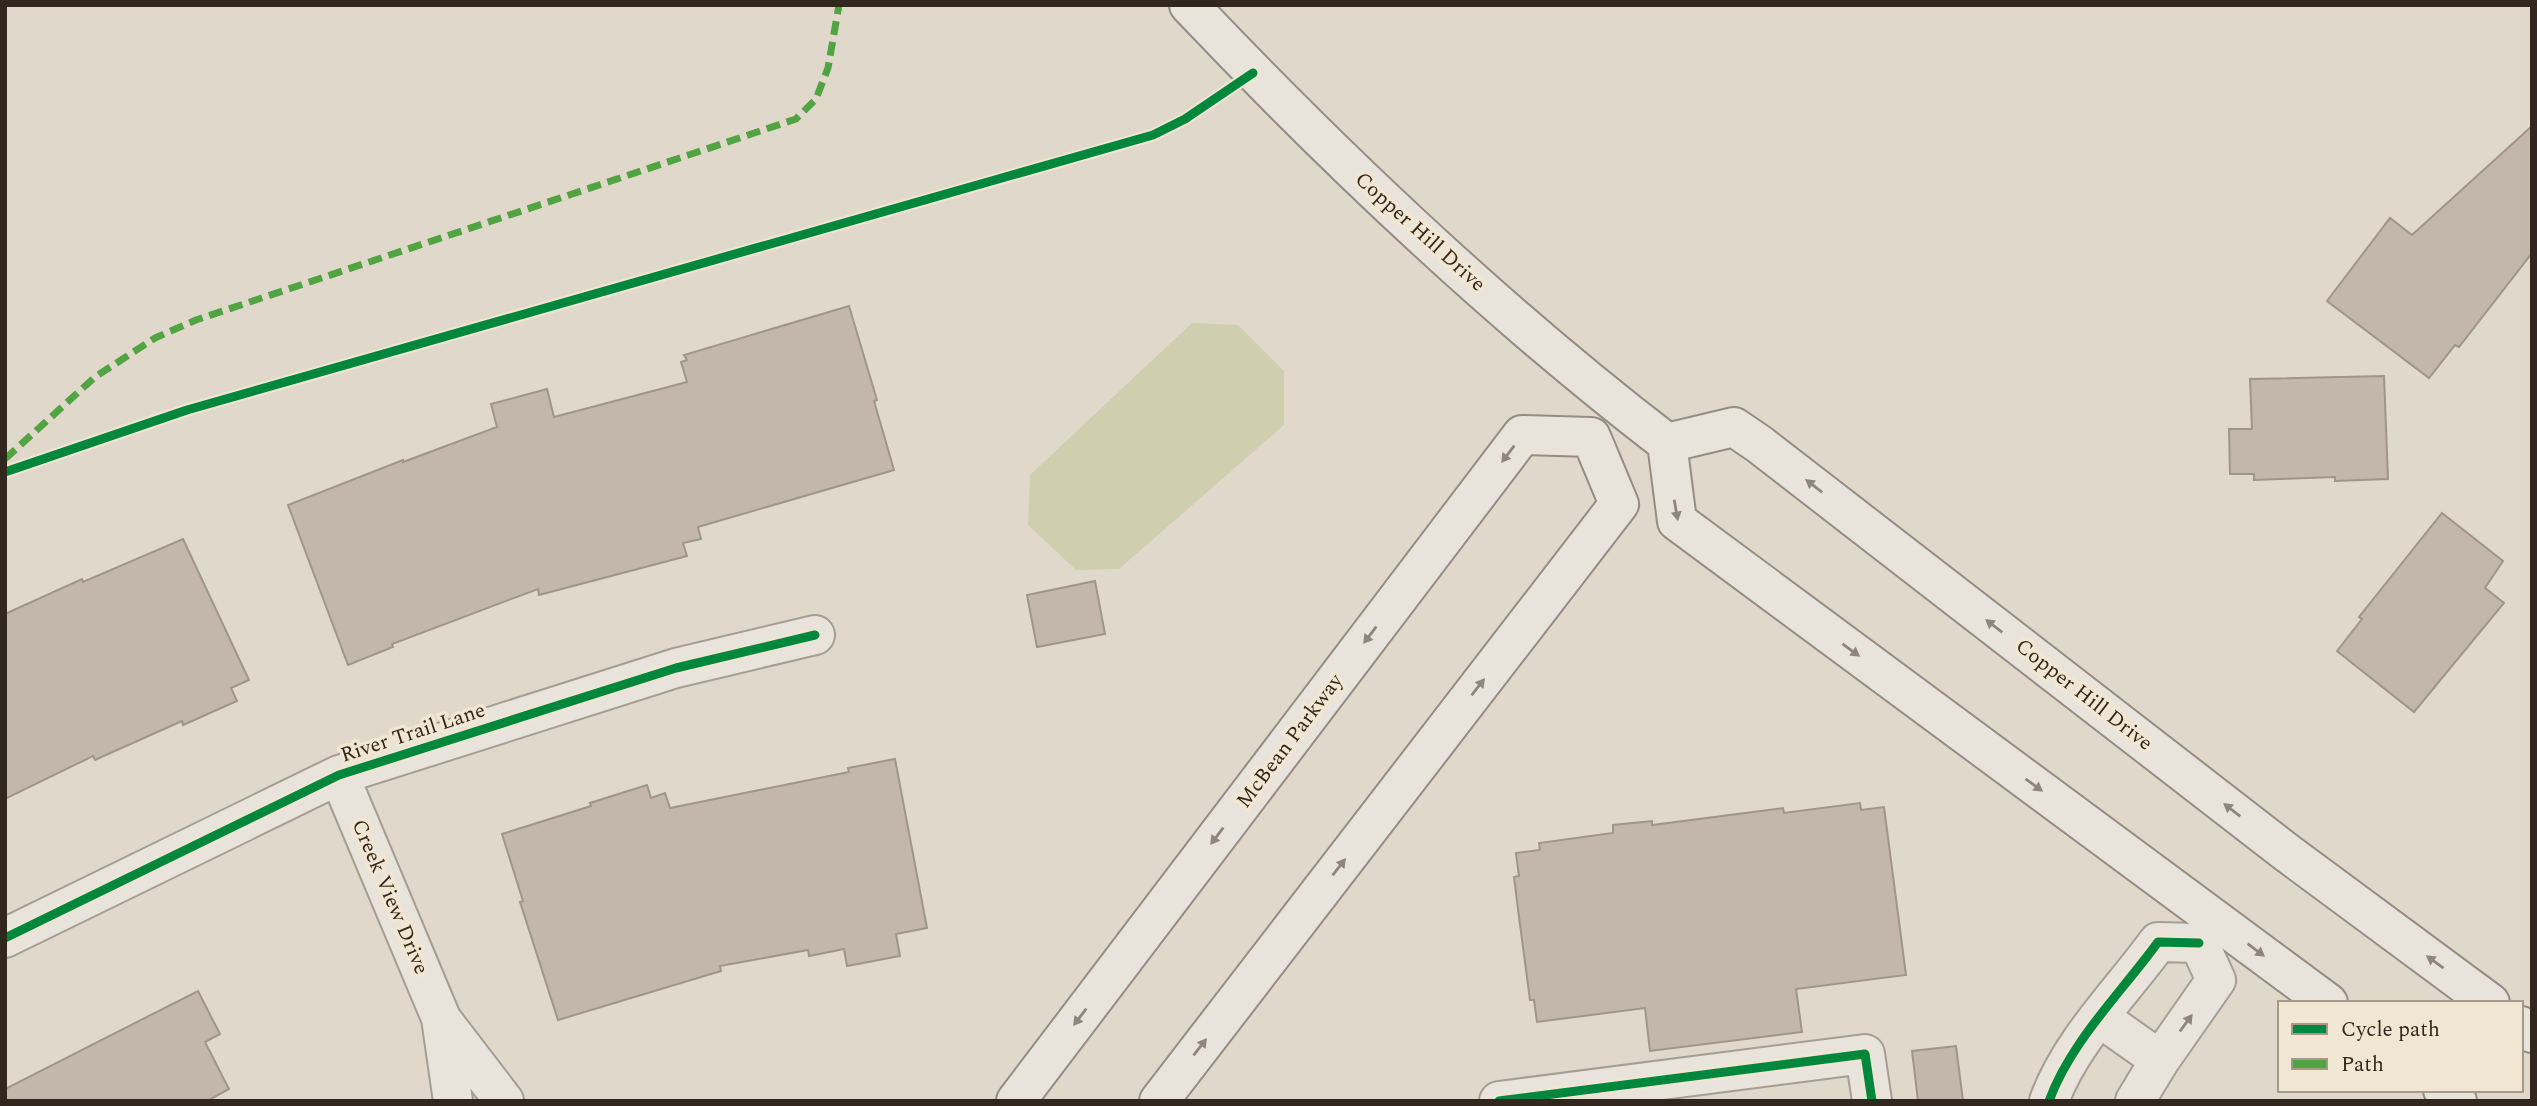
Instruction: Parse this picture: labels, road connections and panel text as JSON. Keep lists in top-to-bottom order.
{
  "streets": {
    "main road": [
      "Copper Hill Drive",
      "River Trail Lane",
      "McBean Parkway",
      "Creek View Drive"
    ]
  },
  "crossings": [
    ["River Trail Lane", "Creek View Drive"]
  ],
  "legend": ["Cycle path", "Path"]
}
